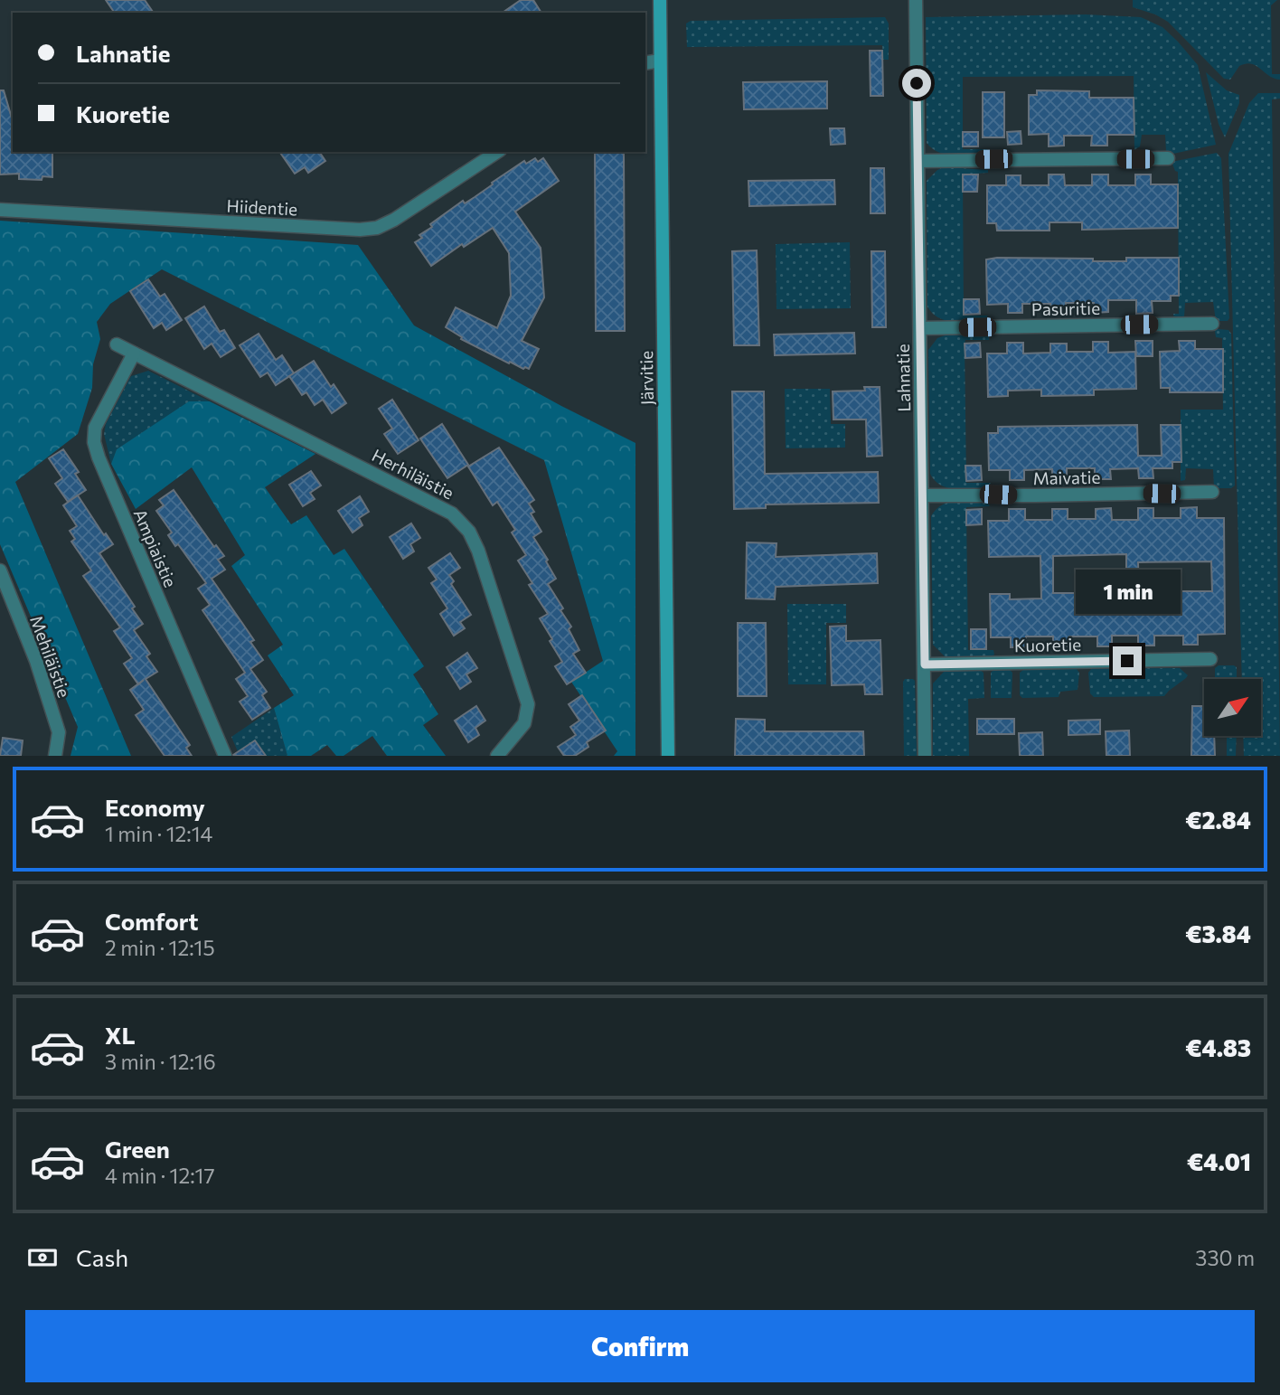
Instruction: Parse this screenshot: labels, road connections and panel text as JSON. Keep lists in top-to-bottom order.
{
  "streets": {
    "street": [
      "Hiidentie",
      "Pasuritie",
      "Järvitie",
      "Lahnatie",
      "Herhiläistie",
      "Maivatie",
      "Ampiaistie",
      "Kuoretie",
      "Mehiläistie"
    ]
  },
  "crossings": [
    ["Pasuritie", "Lahnatie"],
    ["Lahnatie", "Maivatie"],
    ["Lahnatie", "Kuoretie"],
    ["Herhiläistie", "Ampiaistie"]
  ],
  "north": "top right",
  "page": {
    "banner": ["Lahnatie", "Kuoretie"],
    "bubble": "1 min",
    "list": [
      {
        "name": "Economy",
        "note": "1 min · 12:14",
        "value": "€2.84"
      },
      {
        "name": "Comfort",
        "note": "2 min · 12:15",
        "value": "€3.84"
      },
      {
        "name": "XL",
        "note": "3 min · 12:16",
        "value": "€4.83"
      },
      {
        "name": "Green",
        "note": "4 min · 12:17",
        "value": "€4.01"
      }
    ],
    "pay": ["Cash", "330 m"],
    "buttons": "Confirm"
  }
}
